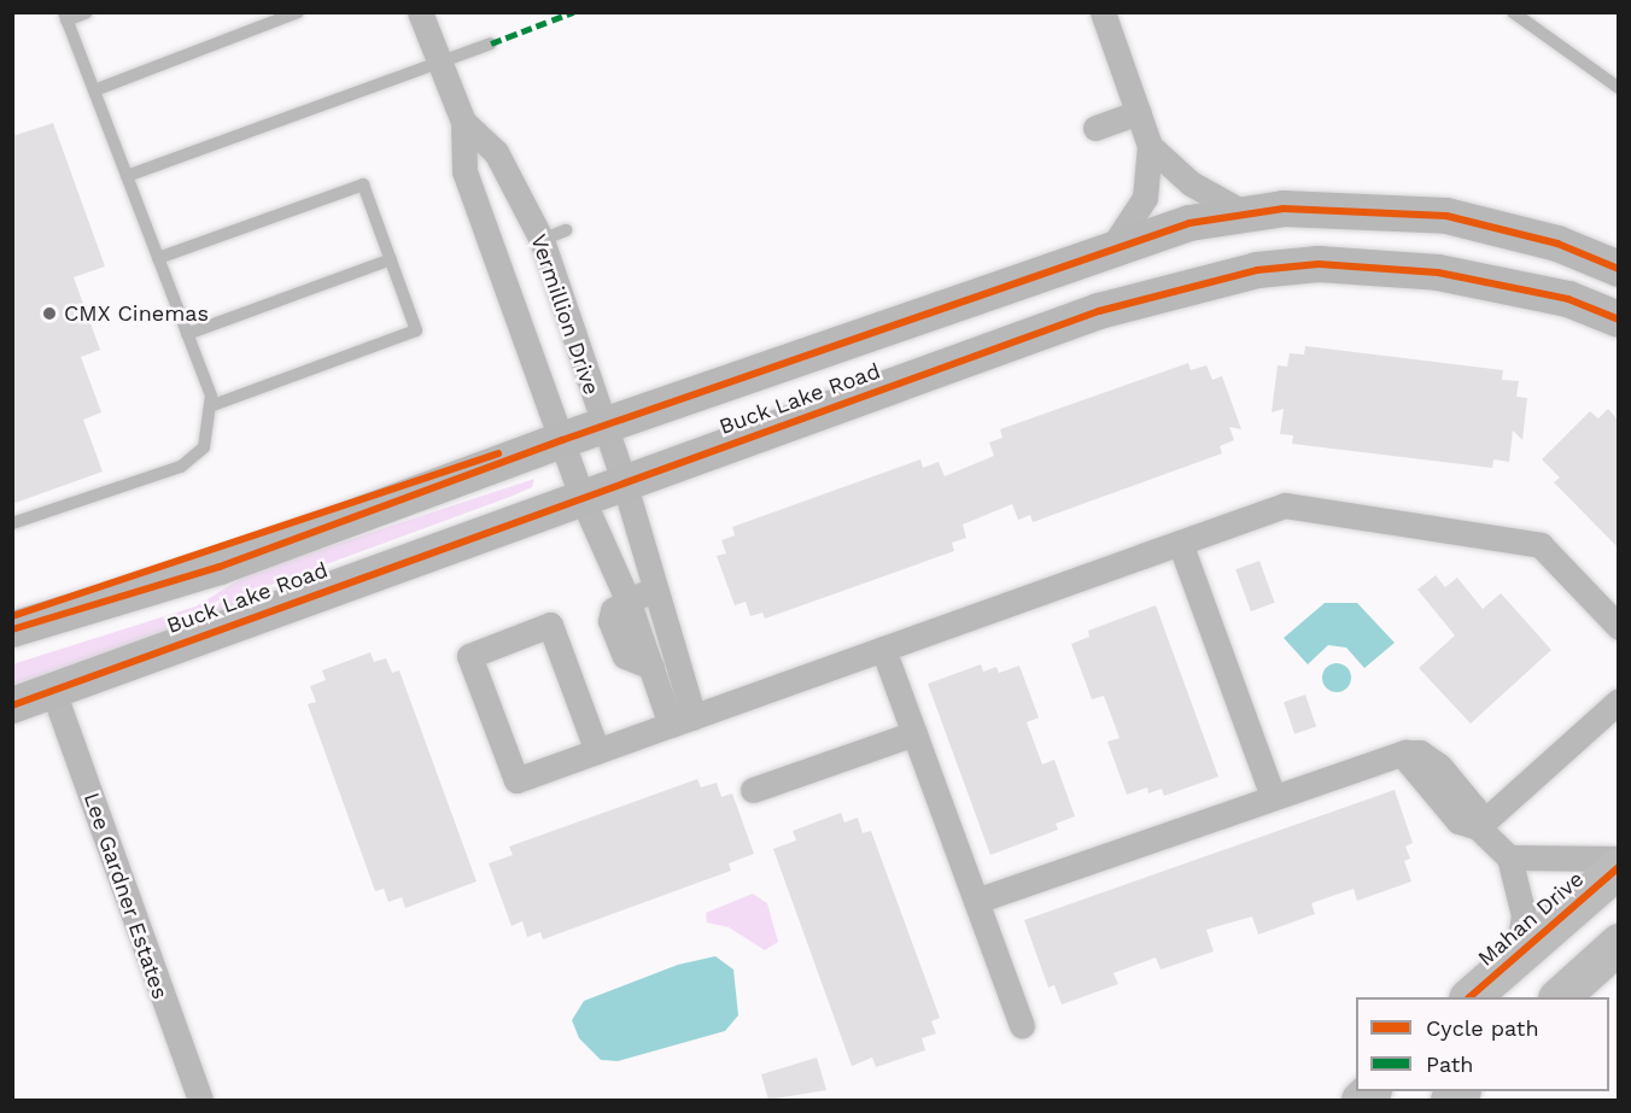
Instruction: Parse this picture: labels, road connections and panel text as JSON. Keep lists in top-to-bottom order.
{
  "streets": {
    "main road": ["Buck Lake Road", "Mahan Drive"],
    "street": ["Vermillion Drive", "Lee Gardner Estates"]
  },
  "crossings": [
    ["Vermillion Drive", "Buck Lake Road"],
    ["Buck Lake Road", "Lee Gardner Estates"]
  ],
  "places": ["CMX Cinemas"],
  "legend": ["Cycle path", "Path"]
}
